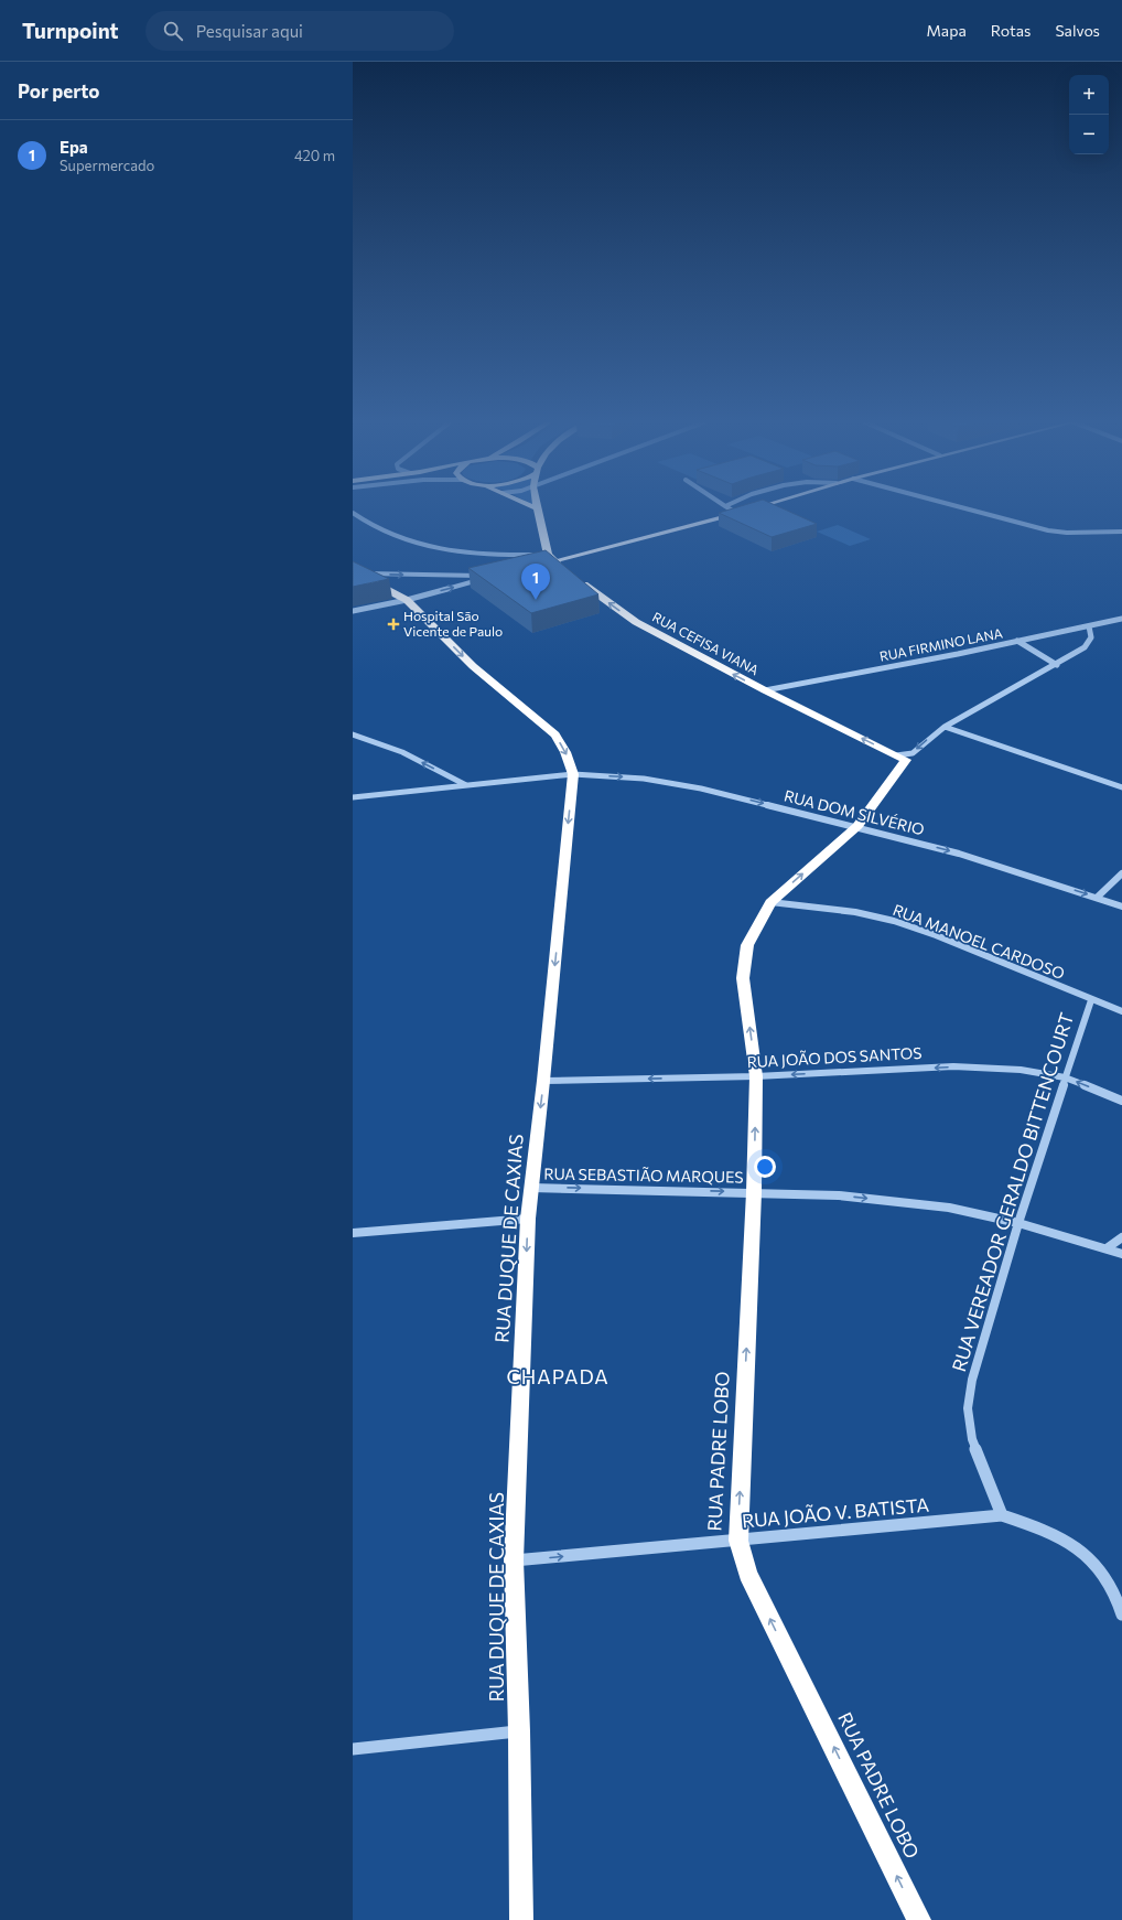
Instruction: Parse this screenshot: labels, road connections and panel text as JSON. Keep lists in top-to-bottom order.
{
  "streets": {
    "highway": ["RUA CEFISA VIANA", "RUA DUQUE DE CAXIAS", "RUA PADRE LOBO"],
    "street": [
      "RUA FIRMINO LANA",
      "RUA DOM SILVÉRIO",
      "RUA MANOEL CARDOSO",
      "RUA JOÃO DOS SANTOS",
      "RUA SEBASTIÃO MARQUES",
      "RUA VEREADOR GERALDO BITTENCOURT",
      "RUA JOÃO V. BATISTA"
    ]
  },
  "crossings": [
    ["RUA CEFISA VIANA", "RUA FIRMINO LANA"],
    ["RUA CEFISA VIANA", "RUA PADRE LOBO"],
    ["RUA DOM SILVÉRIO", "RUA DUQUE DE CAXIAS"],
    ["RUA DOM SILVÉRIO", "RUA PADRE LOBO"],
    ["RUA MANOEL CARDOSO", "RUA VEREADOR GERALDO BITTENCOURT"],
    ["RUA MANOEL CARDOSO", "RUA PADRE LOBO"],
    ["RUA JOÃO DOS SANTOS", "RUA VEREADOR GERALDO BITTENCOURT"],
    ["RUA JOÃO DOS SANTOS", "RUA DUQUE DE CAXIAS"],
    ["RUA JOÃO DOS SANTOS", "RUA PADRE LOBO"],
    ["RUA SEBASTIÃO MARQUES", "RUA VEREADOR GERALDO BITTENCOURT"],
    ["RUA SEBASTIÃO MARQUES", "RUA DUQUE DE CAXIAS"],
    ["RUA SEBASTIÃO MARQUES", "RUA PADRE LOBO"],
    ["RUA VEREADOR GERALDO BITTENCOURT", "RUA JOÃO V. BATISTA"],
    ["RUA DUQUE DE CAXIAS", "RUA JOÃO V. BATISTA"],
    ["RUA PADRE LOBO", "RUA JOÃO V. BATISTA"]
  ],
  "one_way": [
    "RUA CEFISA VIANA",
    "RUA DOM SILVÉRIO",
    "RUA JOÃO DOS SANTOS",
    "RUA SEBASTIÃO MARQUES",
    "RUA DUQUE DE CAXIAS",
    "RUA PADRE LOBO",
    "RUA JOÃO V. BATISTA"
  ],
  "districts": ["CHAPADA"],
  "places": {
    "health": ["Hospital São Vicente de Paulo"]
  },
  "page": {
    "header": "Turnpoint",
    "search": "Pesquisar aqui",
    "nav": ["Mapa", "Rotas", "Salvos"],
    "heading": "Por perto",
    "map_buttons": ["+", "−"],
    "list": [
      {
        "mark": "1",
        "name": "Epa",
        "note": "Supermercado",
        "value": "420 m"
      }
    ],
    "pins": "1"
  }
}
